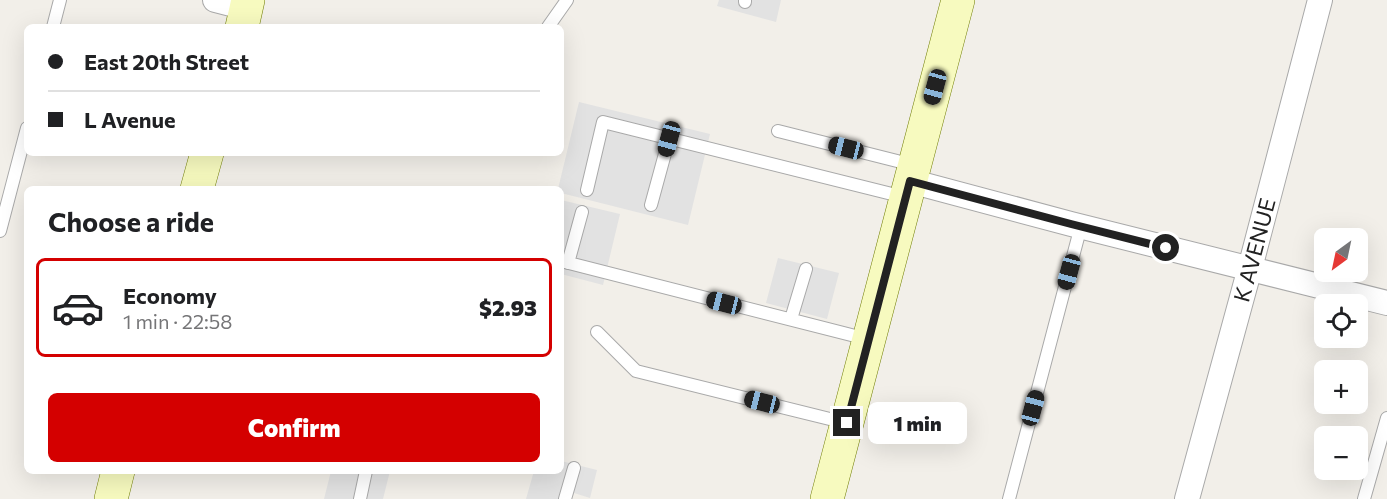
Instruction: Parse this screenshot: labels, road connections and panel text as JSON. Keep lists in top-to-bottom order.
{
  "streets": {
    "street": ["K AVENUE"]
  },
  "north": "bottom left",
  "page": {
    "banner": ["East 20th Street", "L Avenue"],
    "heading": "Choose a ride",
    "map_buttons": ["+", "−"],
    "list": [
      {
        "name": "Economy",
        "note": "1 min · 22:58",
        "value": "$2.93"
      }
    ],
    "buttons": "Confirm",
    "bubble": "1 min"
  }
}
